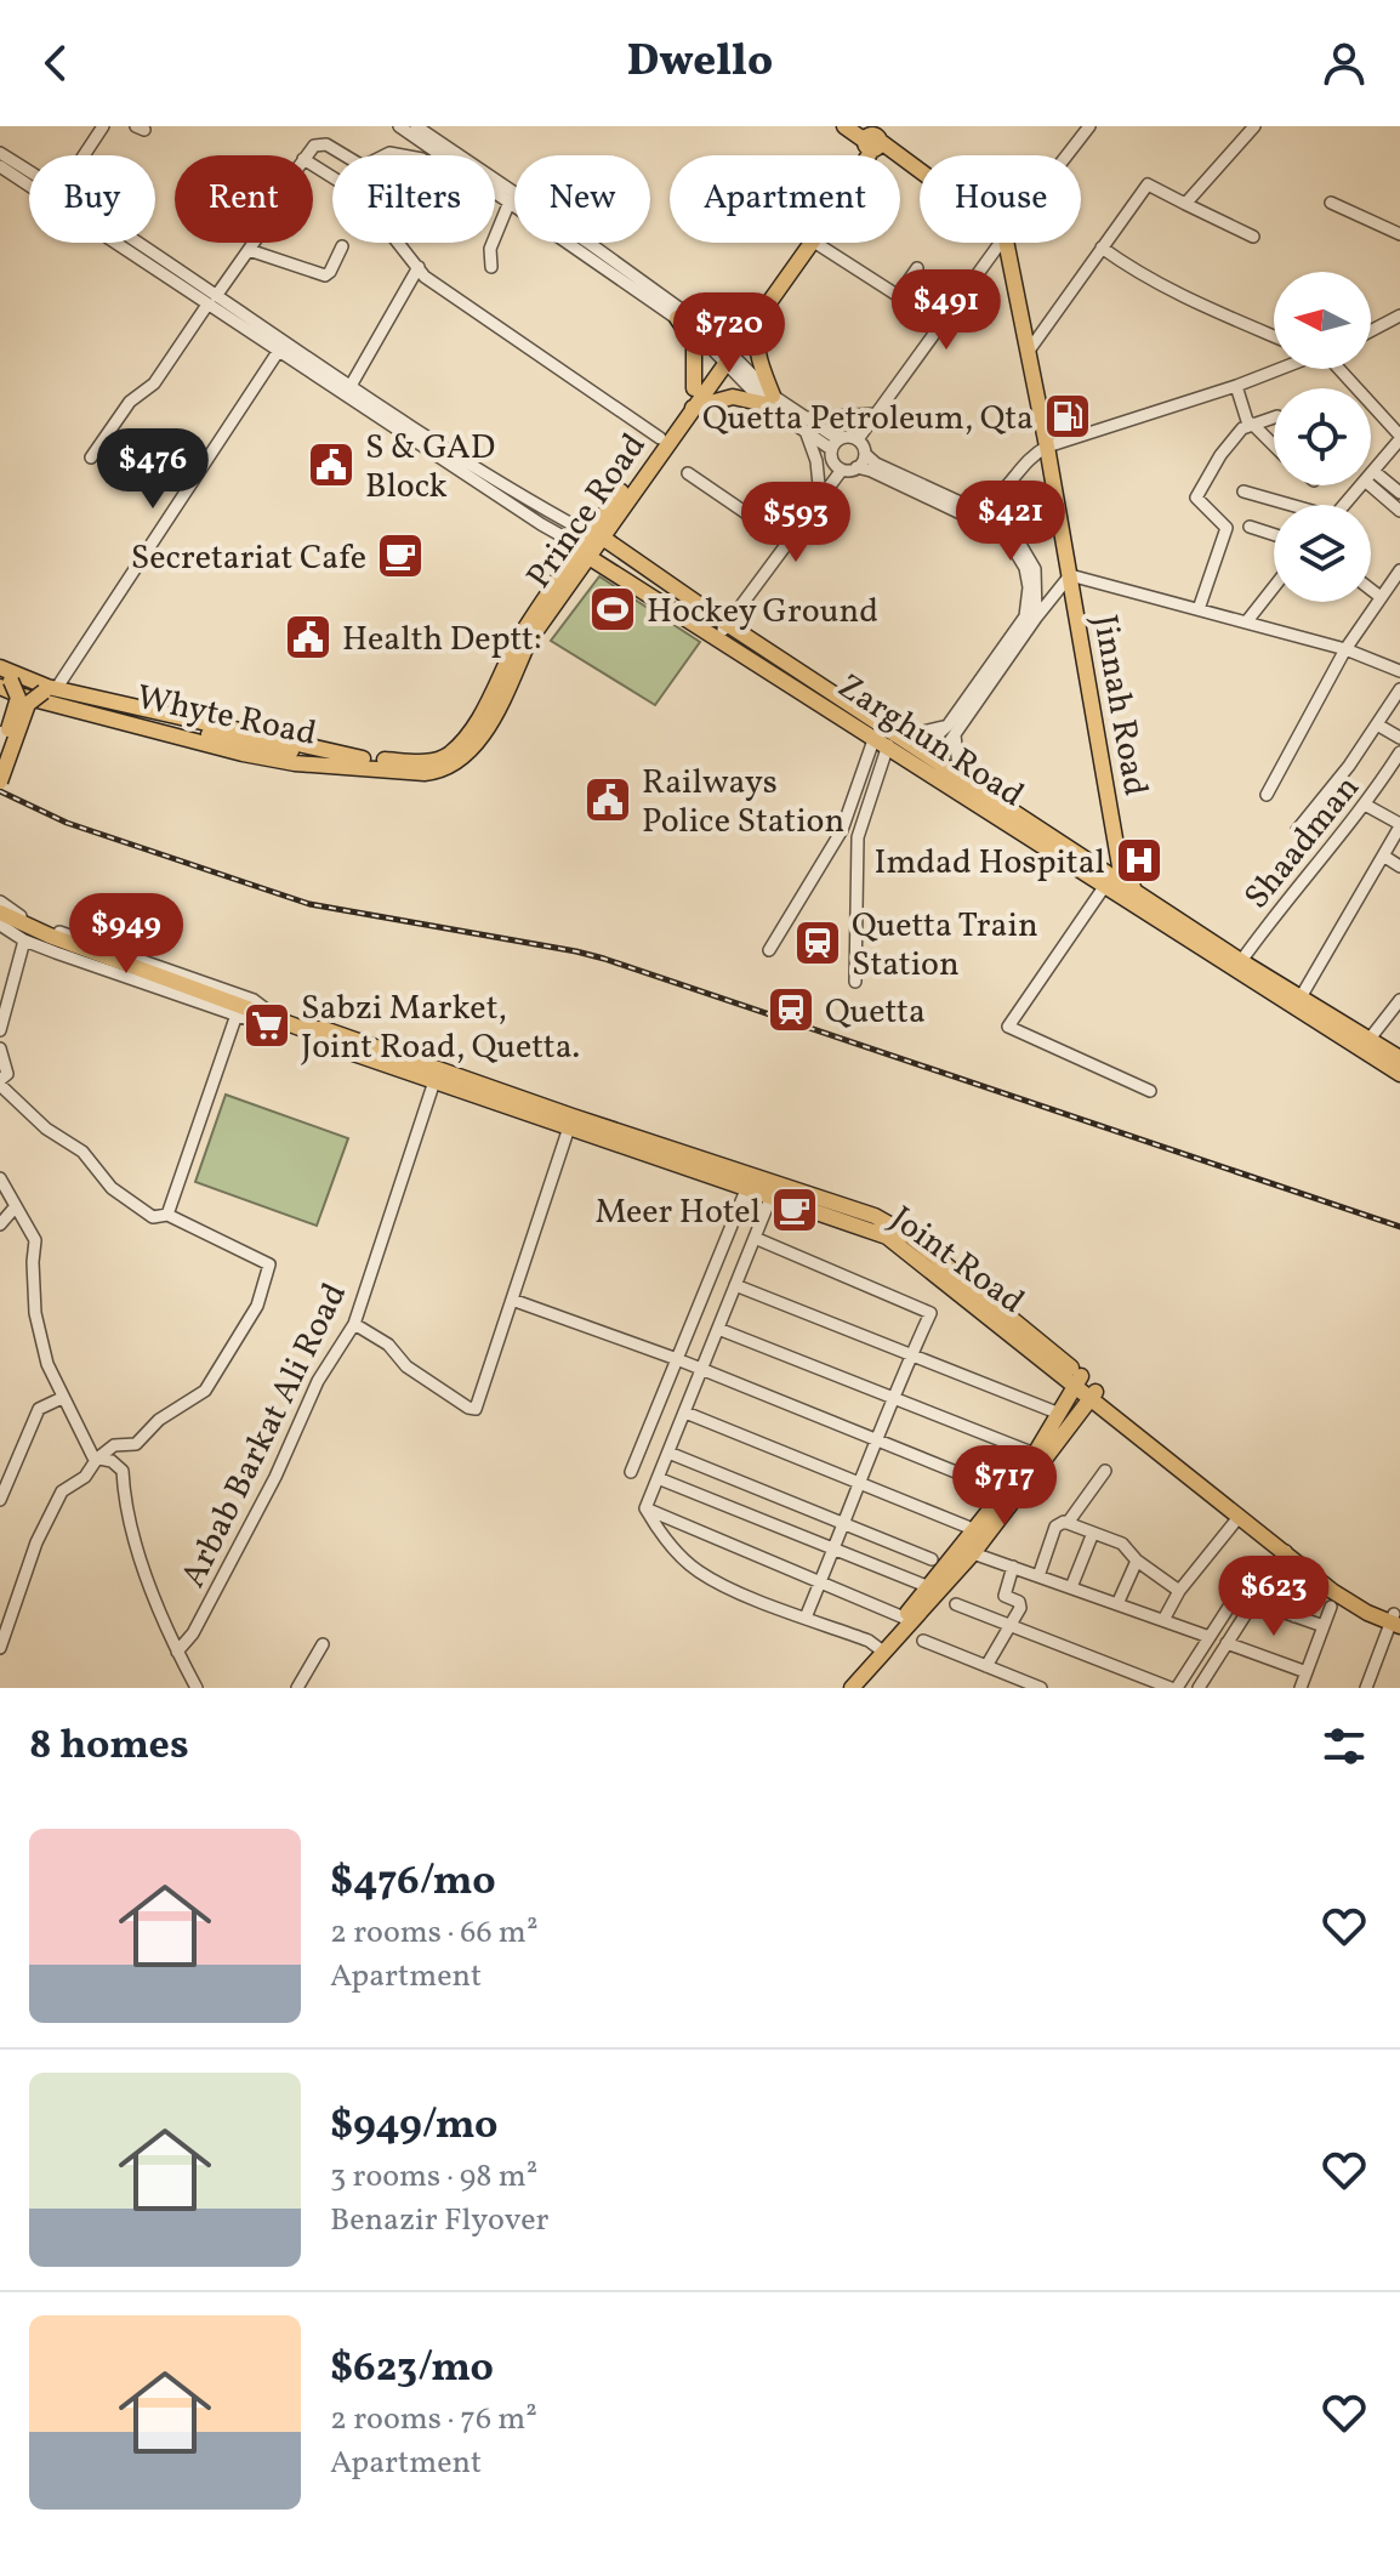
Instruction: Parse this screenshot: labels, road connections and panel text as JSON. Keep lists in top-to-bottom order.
{
  "streets": {
    "main road": [
      "Prince Road",
      "Jinnah Road",
      "Whyte Road",
      "Zarghun Road",
      "Joint Road"
    ],
    "street": ["Shaadman", "Arbab Barkat Ali Road"]
  },
  "crossings": [
    ["Prince Road", "Whyte Road"],
    ["Prince Road", "Zarghun Road"],
    ["Jinnah Road", "Zarghun Road"],
    ["Zarghun Road", "Shaadman"],
    ["Joint Road", "Arbab Barkat Ali Road"]
  ],
  "places": {
    "fuel station": ["Quetta Petroleum, Qta"],
    "public building": ["S & GAD Block", "Health Deptt:", "Railways Police Station"],
    "cafe": ["Secretariat Cafe", "Meer Hotel"],
    "sports": ["Hockey Ground"],
    "hospital": ["Imdad Hospital"],
    "station": ["Quetta Train Station", "Quetta"],
    "supermarket": ["Sabzi Market, Joint Road, Quetta."]
  },
  "north": "left",
  "page": {
    "header": "Dwello",
    "chip": [
      "Buy",
      "Rent",
      "Filters",
      "New",
      "Apartment",
      "House"
    ],
    "price": [
      "$491",
      "$720",
      "$476",
      "$421",
      "$593",
      "$949",
      "$717",
      "$623"
    ],
    "heading": "8 homes",
    "list": [
      {
        "name": "$476/mo",
        "note": "2 rooms · 66 m² · Apartment"
      },
      {
        "name": "$949/mo",
        "note": "3 rooms · 98 m² · Benazir Flyover"
      },
      {
        "name": "$623/mo",
        "note": "2 rooms · 76 m² · Apartment"
      }
    ]
  }
}
